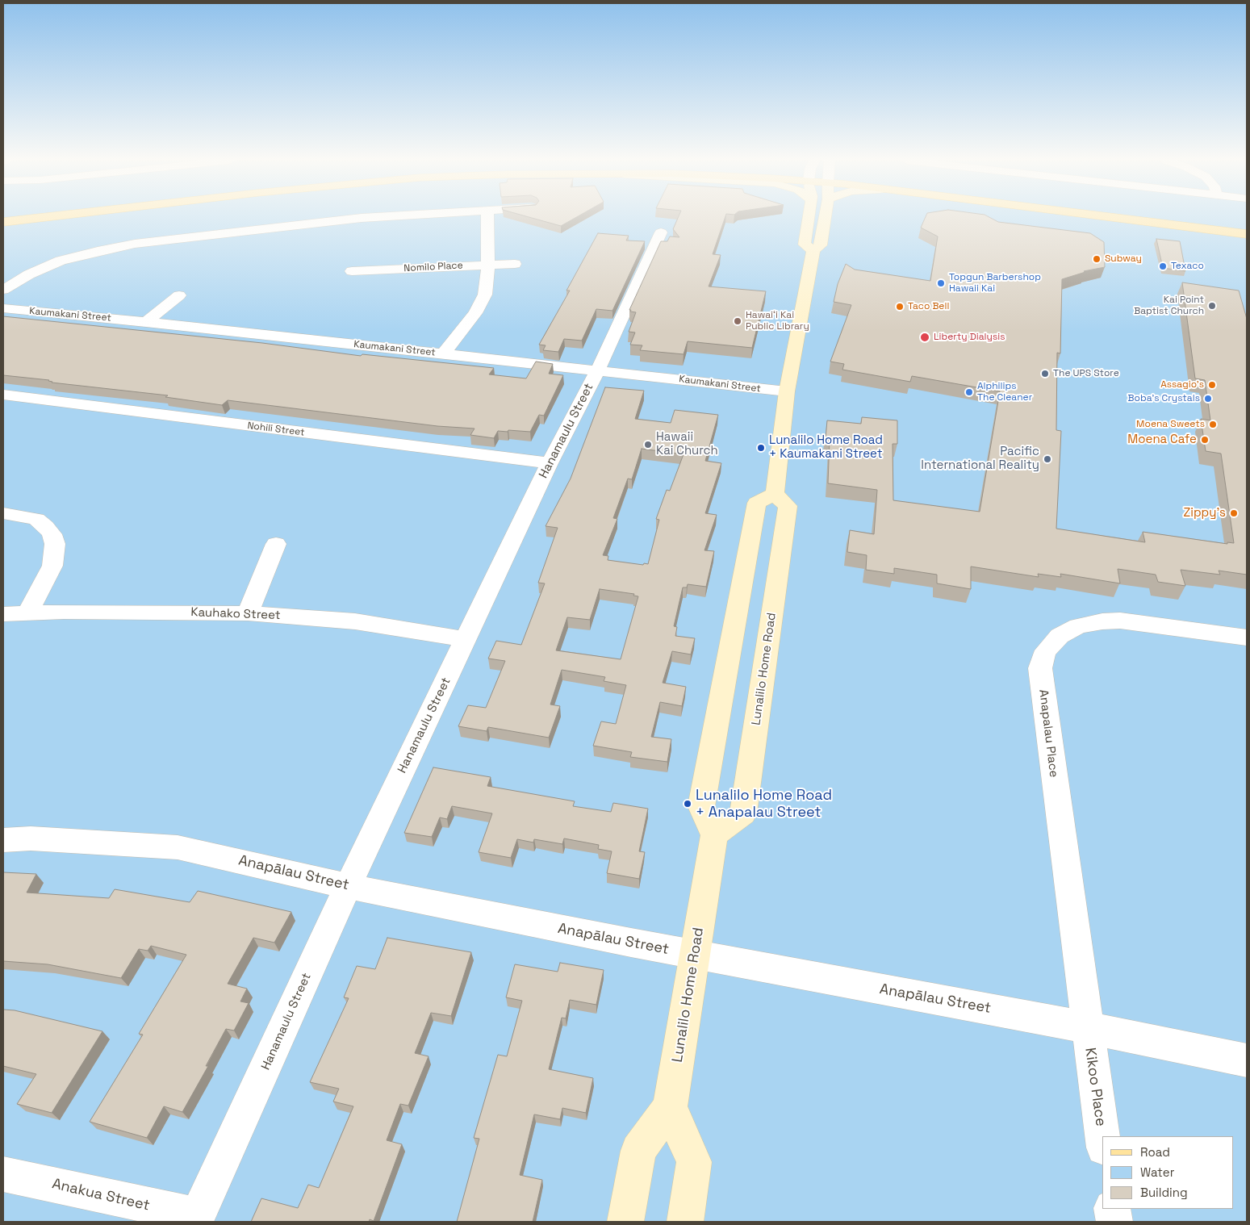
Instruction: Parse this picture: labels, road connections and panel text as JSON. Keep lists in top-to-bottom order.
{
  "streets": {
    "main road": ["Lunalilo Home Road"],
    "street": [
      "Nomilo Place",
      "Kaumakani Street",
      "Nohili Street",
      "Hanamaulu Street",
      "Kauhako Street",
      "Anapalau Place",
      "Anapālau Street",
      "Kikoo Place",
      "Anakua Street"
    ]
  },
  "crossings": [
    ["Kaumakani Street", "Hanamaulu Street"],
    ["Nohili Street", "Hanamaulu Street"],
    ["Hanamaulu Street", "Kauhako Street"],
    ["Hanamaulu Street", "Anapālau Street"],
    ["Hanamaulu Street", "Anakua Street"],
    ["Lunalilo Home Road", "Anapālau Street"],
    ["Anapalau Place", "Anapālau Street"],
    ["Anapalau Place", "Kikoo Place"],
    ["Anapālau Street", "Kikoo Place"]
  ],
  "places": [
    "Subway",
    "Texaco",
    "Topgun Barbershop Hawaii Kai",
    "Kai Point Baptist Church",
    "Taco Bell",
    "Hawaiʻi Kai Public Library",
    "Liberty Dialysis",
    "The UPS Store",
    "Assagio’s",
    "Alphilips The Cleaner",
    "Boba's Crystals",
    "Moena Sweets",
    "Moena Cafe",
    "Hawaii Kai Church",
    "Lunalilo Home Road + Kaumakani Street",
    "Pacific International Reality",
    "Zippy's",
    "Lunalilo Home Road + Anapalau Street"
  ],
  "legend": ["Road", "Water", "Building"]
}
